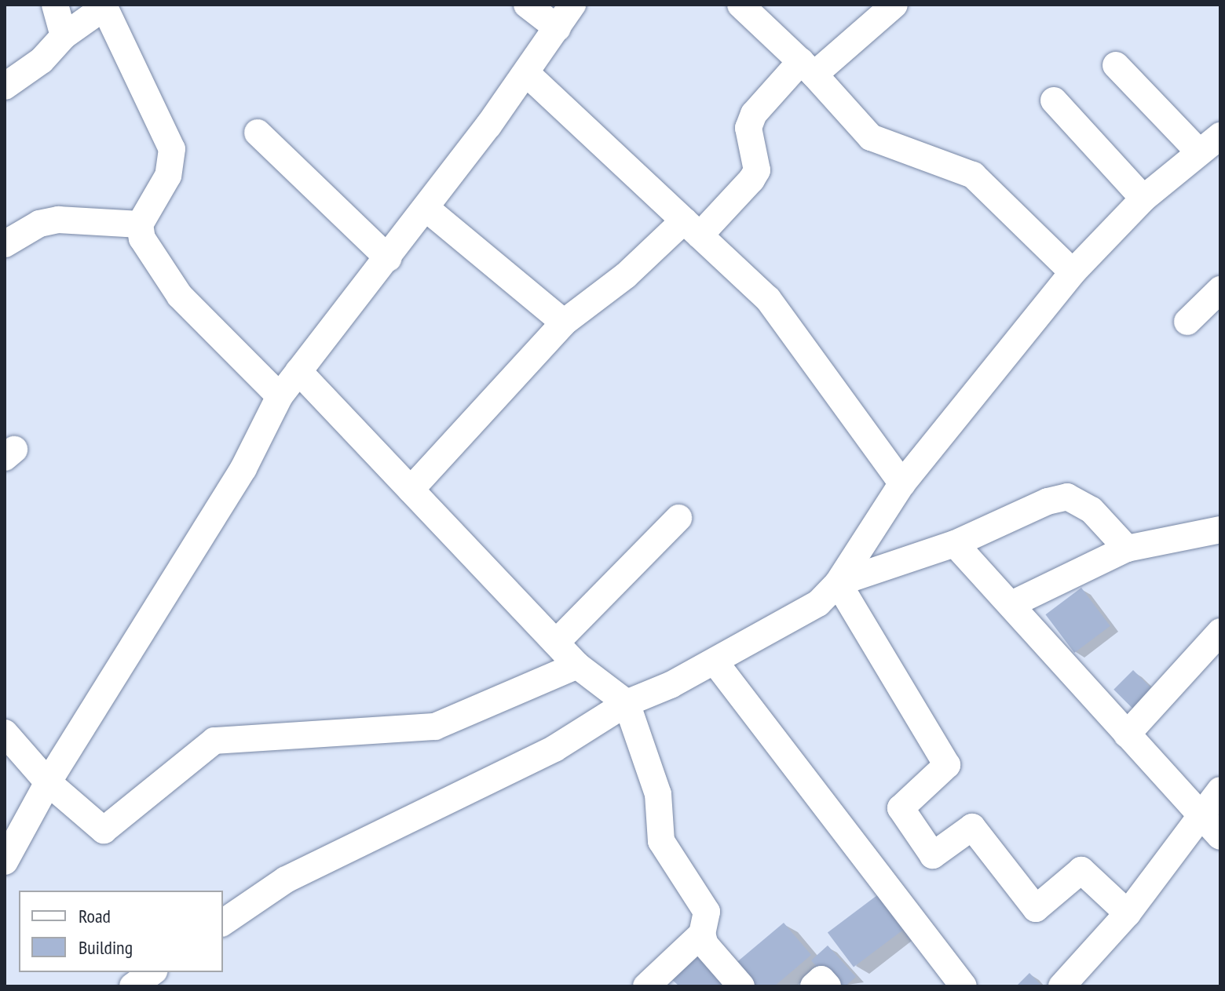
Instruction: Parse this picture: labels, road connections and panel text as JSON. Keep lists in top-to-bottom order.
{
  "legend": ["Road", "Building"]
}
